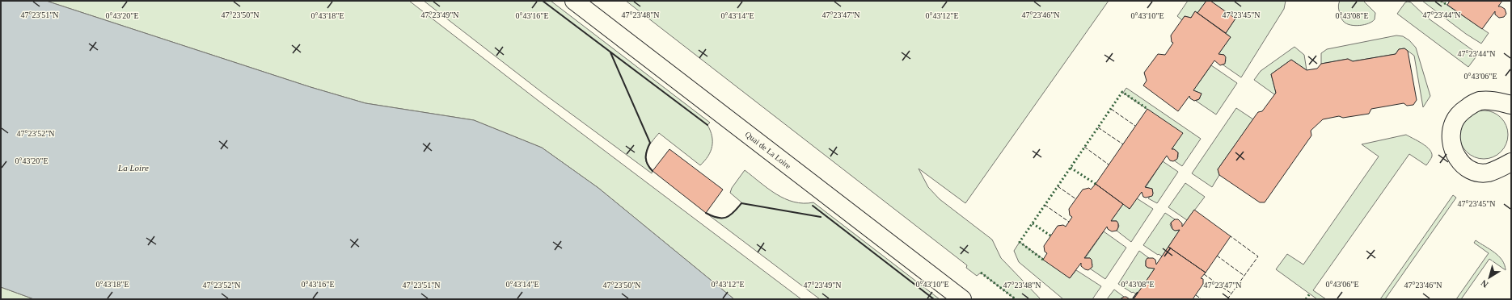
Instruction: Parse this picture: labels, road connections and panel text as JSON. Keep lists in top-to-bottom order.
{
  "streets": {
    "main road": ["Quai de La Loire"]
  },
  "water": ["La Loire"],
  "north": "bottom left",
  "coordinates": [
    "47°23'44\"N",
    "47°23'51\"N",
    "47°23'50\"N",
    "47°23'49\"N",
    "47°23'48\"N",
    "47°23'47\"N",
    "47°23'46\"N",
    "47°23'45\"N",
    "0°43'20\"E",
    "0°43'18\"E",
    "0°43'16\"E",
    "0°43'14\"E",
    "0°43'12\"E",
    "0°43'10\"E",
    "0°43'08\"E",
    "0°43'06\"E",
    "47°23'52\"N"
  ]
}
